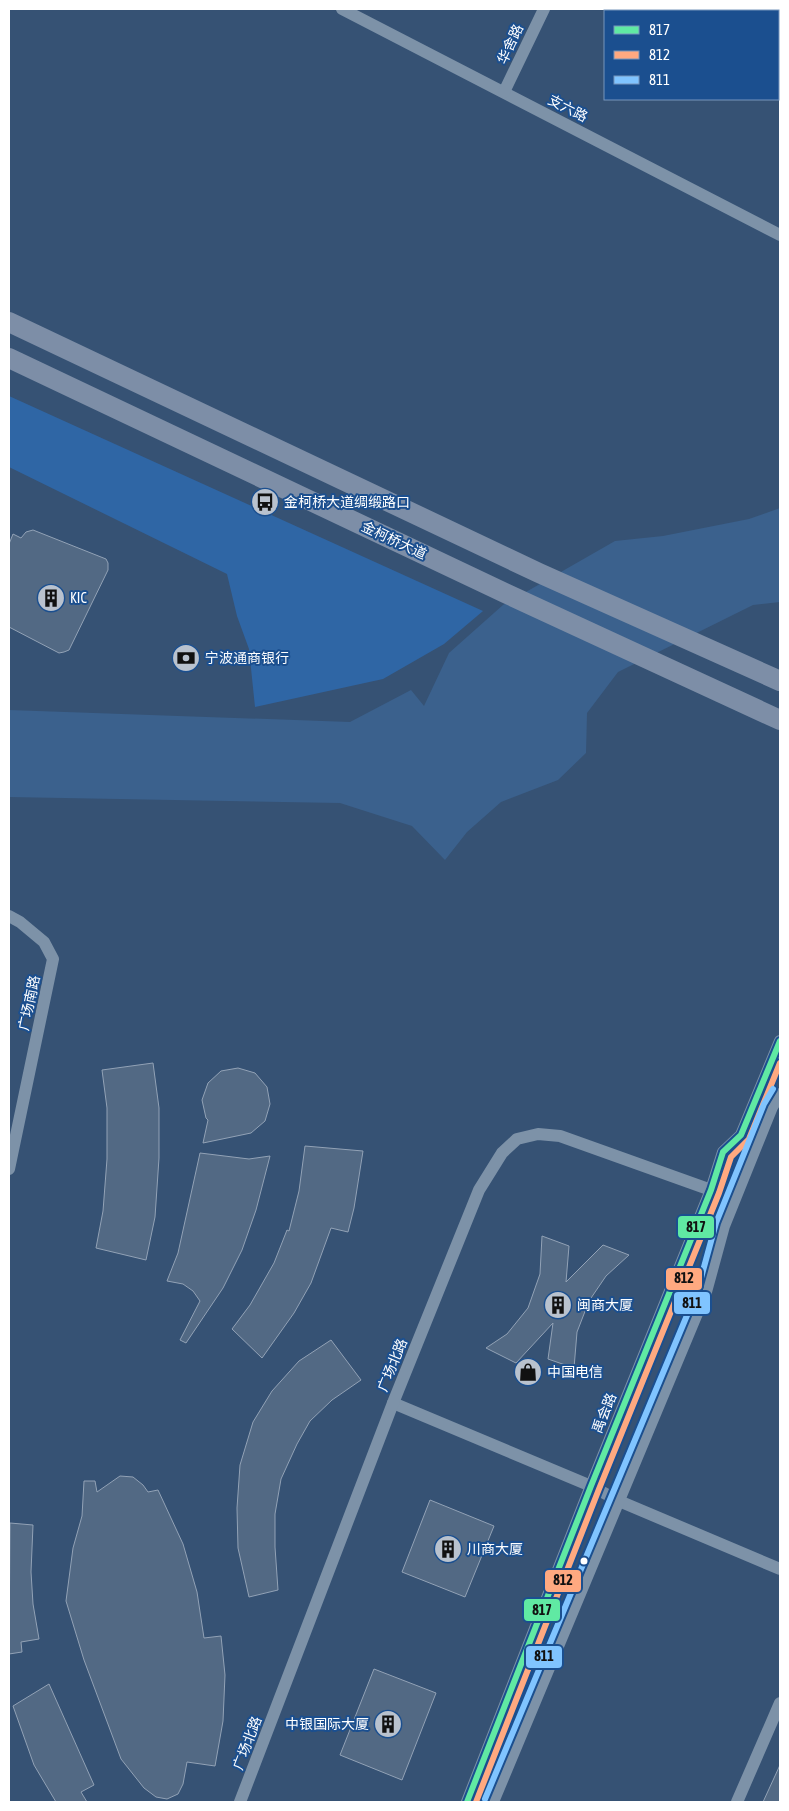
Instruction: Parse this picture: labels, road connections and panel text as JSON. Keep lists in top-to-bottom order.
{
  "streets": {
    "main road": ["金柯桥大道"],
    "street": [
      "华舍路",
      "支六路",
      "广场南路",
      "广场北路",
      "禹会路"
    ]
  },
  "crossings": [
    ["华舍路", "支六路"],
    ["广场北路", "禹会路"]
  ],
  "places": {
    "bus stop": ["金柯桥大道绸缎路口"],
    "building": [
      "KIC",
      "闽商大厦",
      "川商大厦",
      "中银国际大厦"
    ],
    "bank": ["宁波通商银行"],
    "shop": ["中国电信"]
  },
  "lines": ["transit line 817", "transit line 812", "transit line 811"],
  "legend": ["817", "812", "811"]
}
